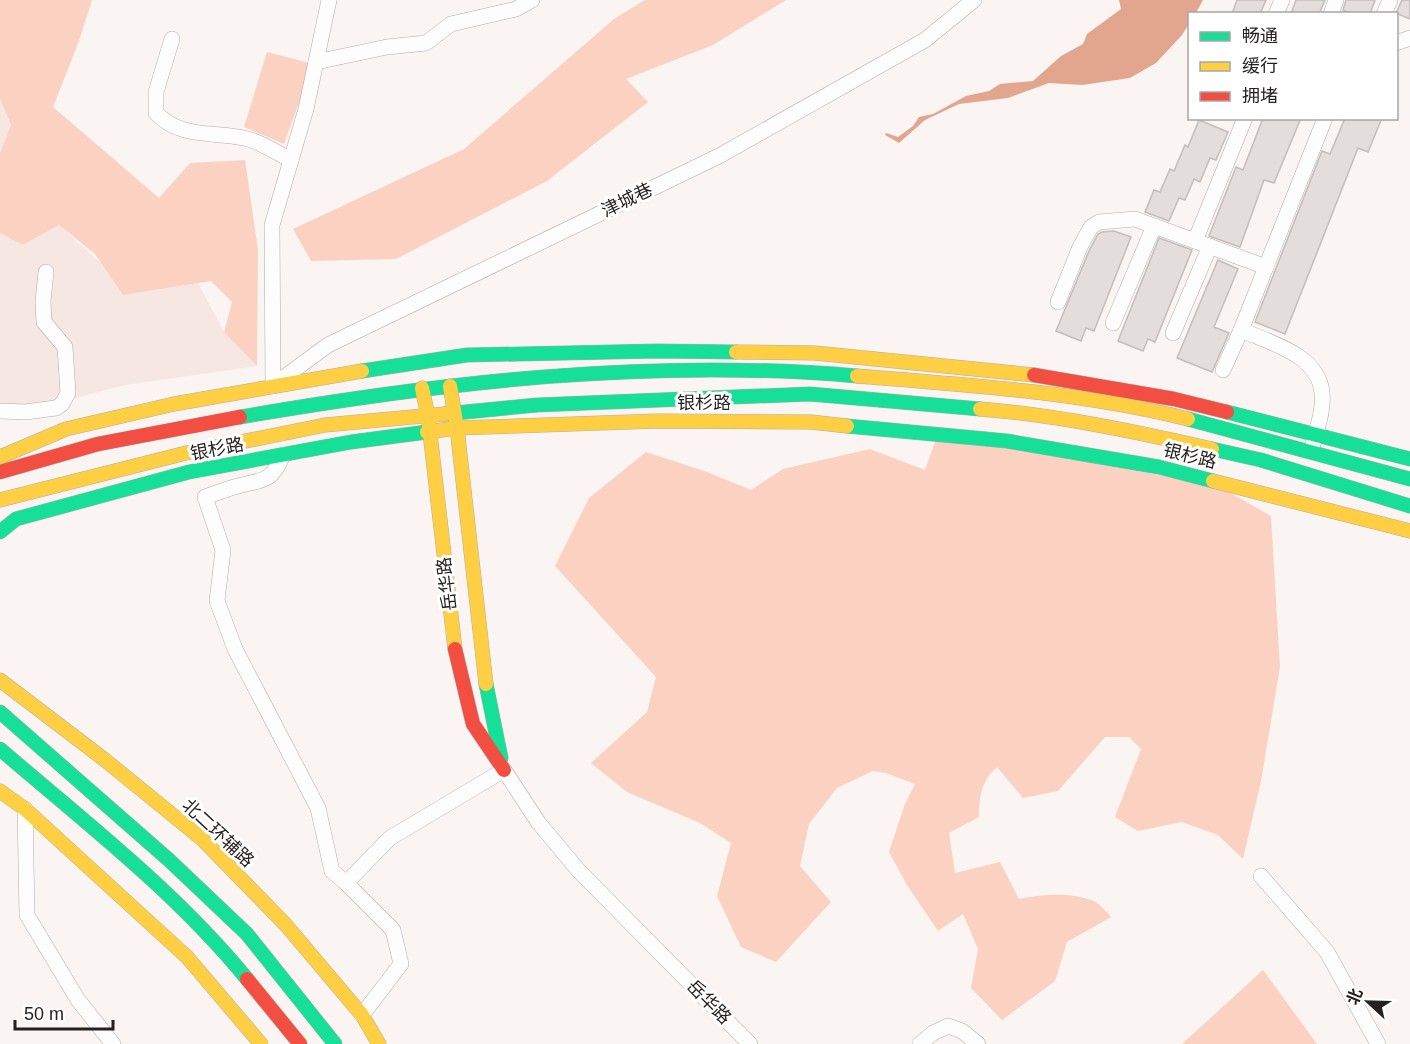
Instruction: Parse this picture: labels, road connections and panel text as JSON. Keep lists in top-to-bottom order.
{
  "streets": {
    "main road": ["银杉路", "岳华路", "北二环辅路"],
    "street": ["津城巷"]
  },
  "crossings": [
    ["银杉路", "岳华路"]
  ],
  "legend": ["畅通", "缓行", "拥堵"],
  "scale_bar": "50 m",
  "north": "left"
}
